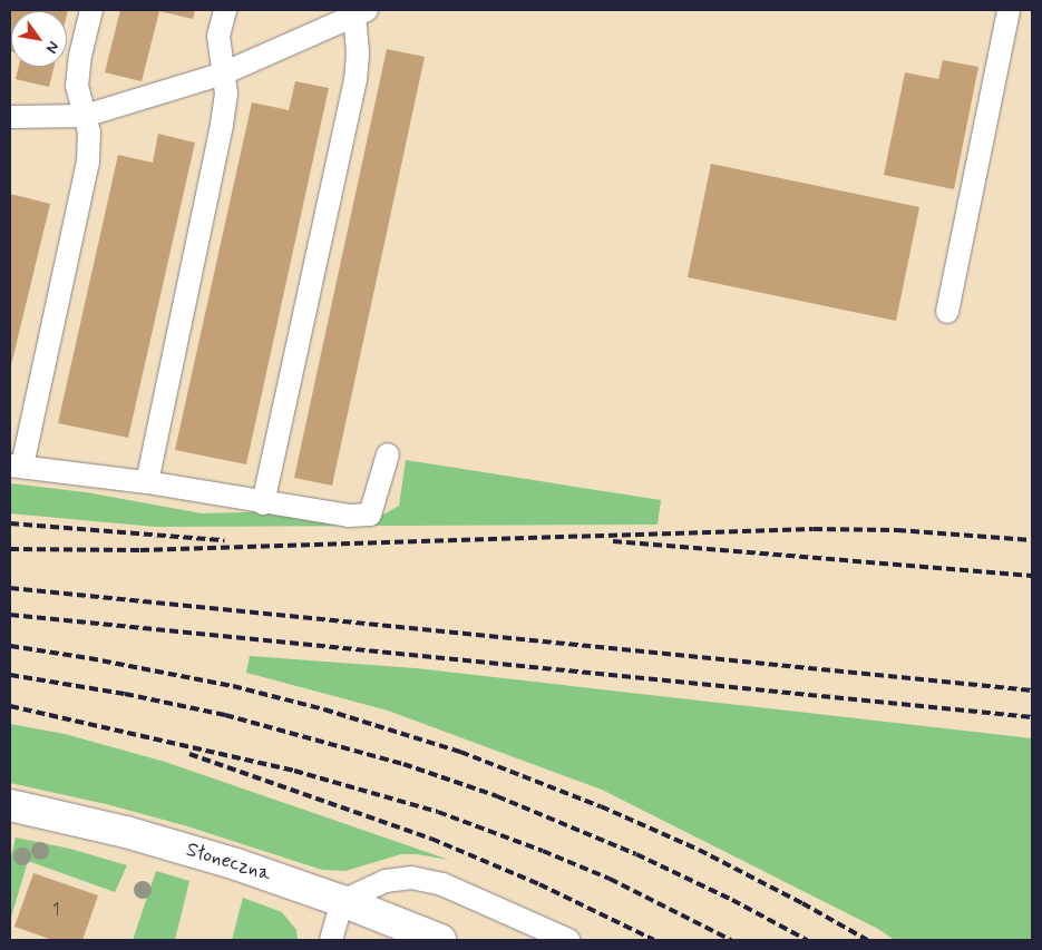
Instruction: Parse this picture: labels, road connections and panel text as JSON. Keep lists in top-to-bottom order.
{
  "streets": {
    "street": ["Słoneczna"]
  },
  "house_numbers": ["1"],
  "north": "bottom right"
}
